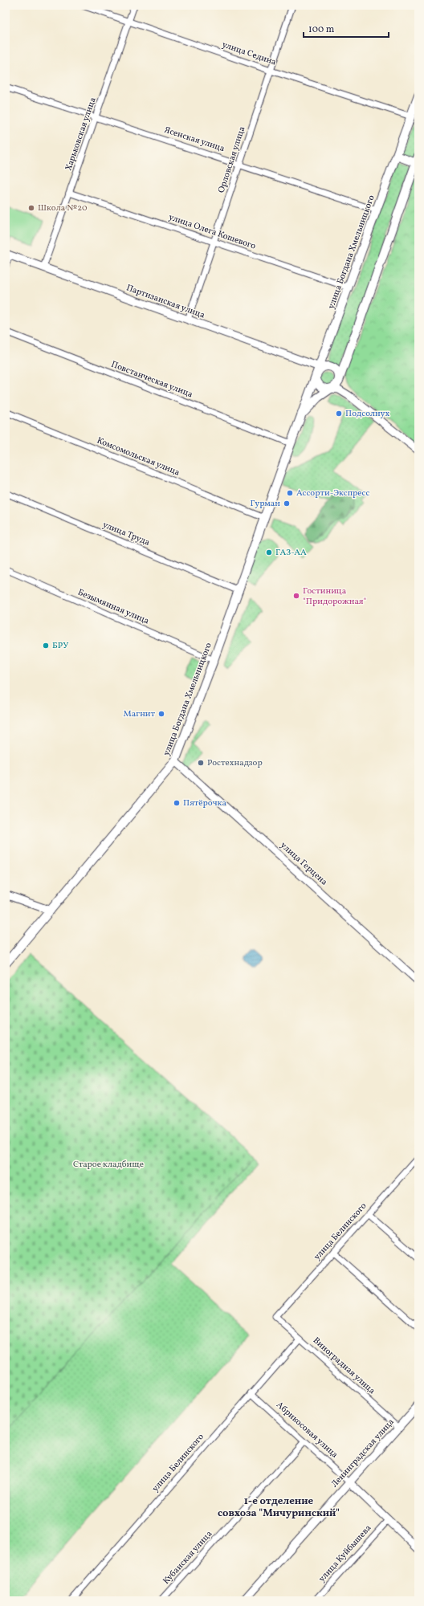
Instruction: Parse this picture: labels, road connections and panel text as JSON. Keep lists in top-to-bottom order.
{
  "streets": {
    "main road": ["улица Богдана Хмельницкого"],
    "street": [
      "улица Седина",
      "Харьковская улица",
      "Ясенская улица",
      "Орловская улица",
      "улица Олега Кошевого",
      "Партизанская улица",
      "Повстанческая улица",
      "Комсомольская улица",
      "улица Труда",
      "Безымянная улица",
      "улица Герцена",
      "улица Белинского",
      "Виноградная улица",
      "Абрикосовая улица",
      "Ленинградская улица",
      "улица Куйбышева",
      "Кубанская улица"
    ]
  },
  "crossings": [
    ["улица Седина", "Харьковская улица"],
    ["улица Седина", "Орловская улица"],
    ["улица Седина", "улица Богдана Хмельницкого"],
    ["Харьковская улица", "Ясенская улица"],
    ["Харьковская улица", "улица Олега Кошевого"],
    ["Харьковская улица", "Партизанская улица"],
    ["Ясенская улица", "Орловская улица"],
    ["Ясенская улица", "улица Богдана Хмельницкого"],
    ["Орловская улица", "улица Олега Кошевого"],
    ["Орловская улица", "Партизанская улица"],
    ["улица Олега Кошевого", "улица Богдана Хмельницкого"],
    ["улица Богдана Хмельницкого", "Партизанская улица"],
    ["улица Богдана Хмельницкого", "Повстанческая улица"],
    ["улица Богдана Хмельницкого", "Комсомольская улица"],
    ["улица Богдана Хмельницкого", "улица Труда"],
    ["улица Богдана Хмельницкого", "Безымянная улица"],
    ["улица Богдана Хмельницкого", "улица Герцена"],
    ["улица Белинского", "Виноградная улица"],
    ["улица Белинского", "Абрикосовая улица"],
    ["Виноградная улица", "Ленинградская улица"],
    ["Абрикосовая улица", "Ленинградская улица"],
    ["Абрикосовая улица", "улица Куйбышева"],
    ["Абрикосовая улица", "Кубанская улица"]
  ],
  "districts": ["1-е отделение совхоза \"Мичуринский\""],
  "parks": ["Старое кладбище"],
  "places": [
    "Школа №20",
    "Подсолнух",
    "Ассорти-Экспресс",
    "Гурман",
    "ГАЗ-АА",
    "Гостиница \"Придорожная\"",
    "БРУ",
    "Магнит",
    "Ростехнадзор",
    "Пятёрочка"
  ],
  "scale_bar": "100 m"
}
